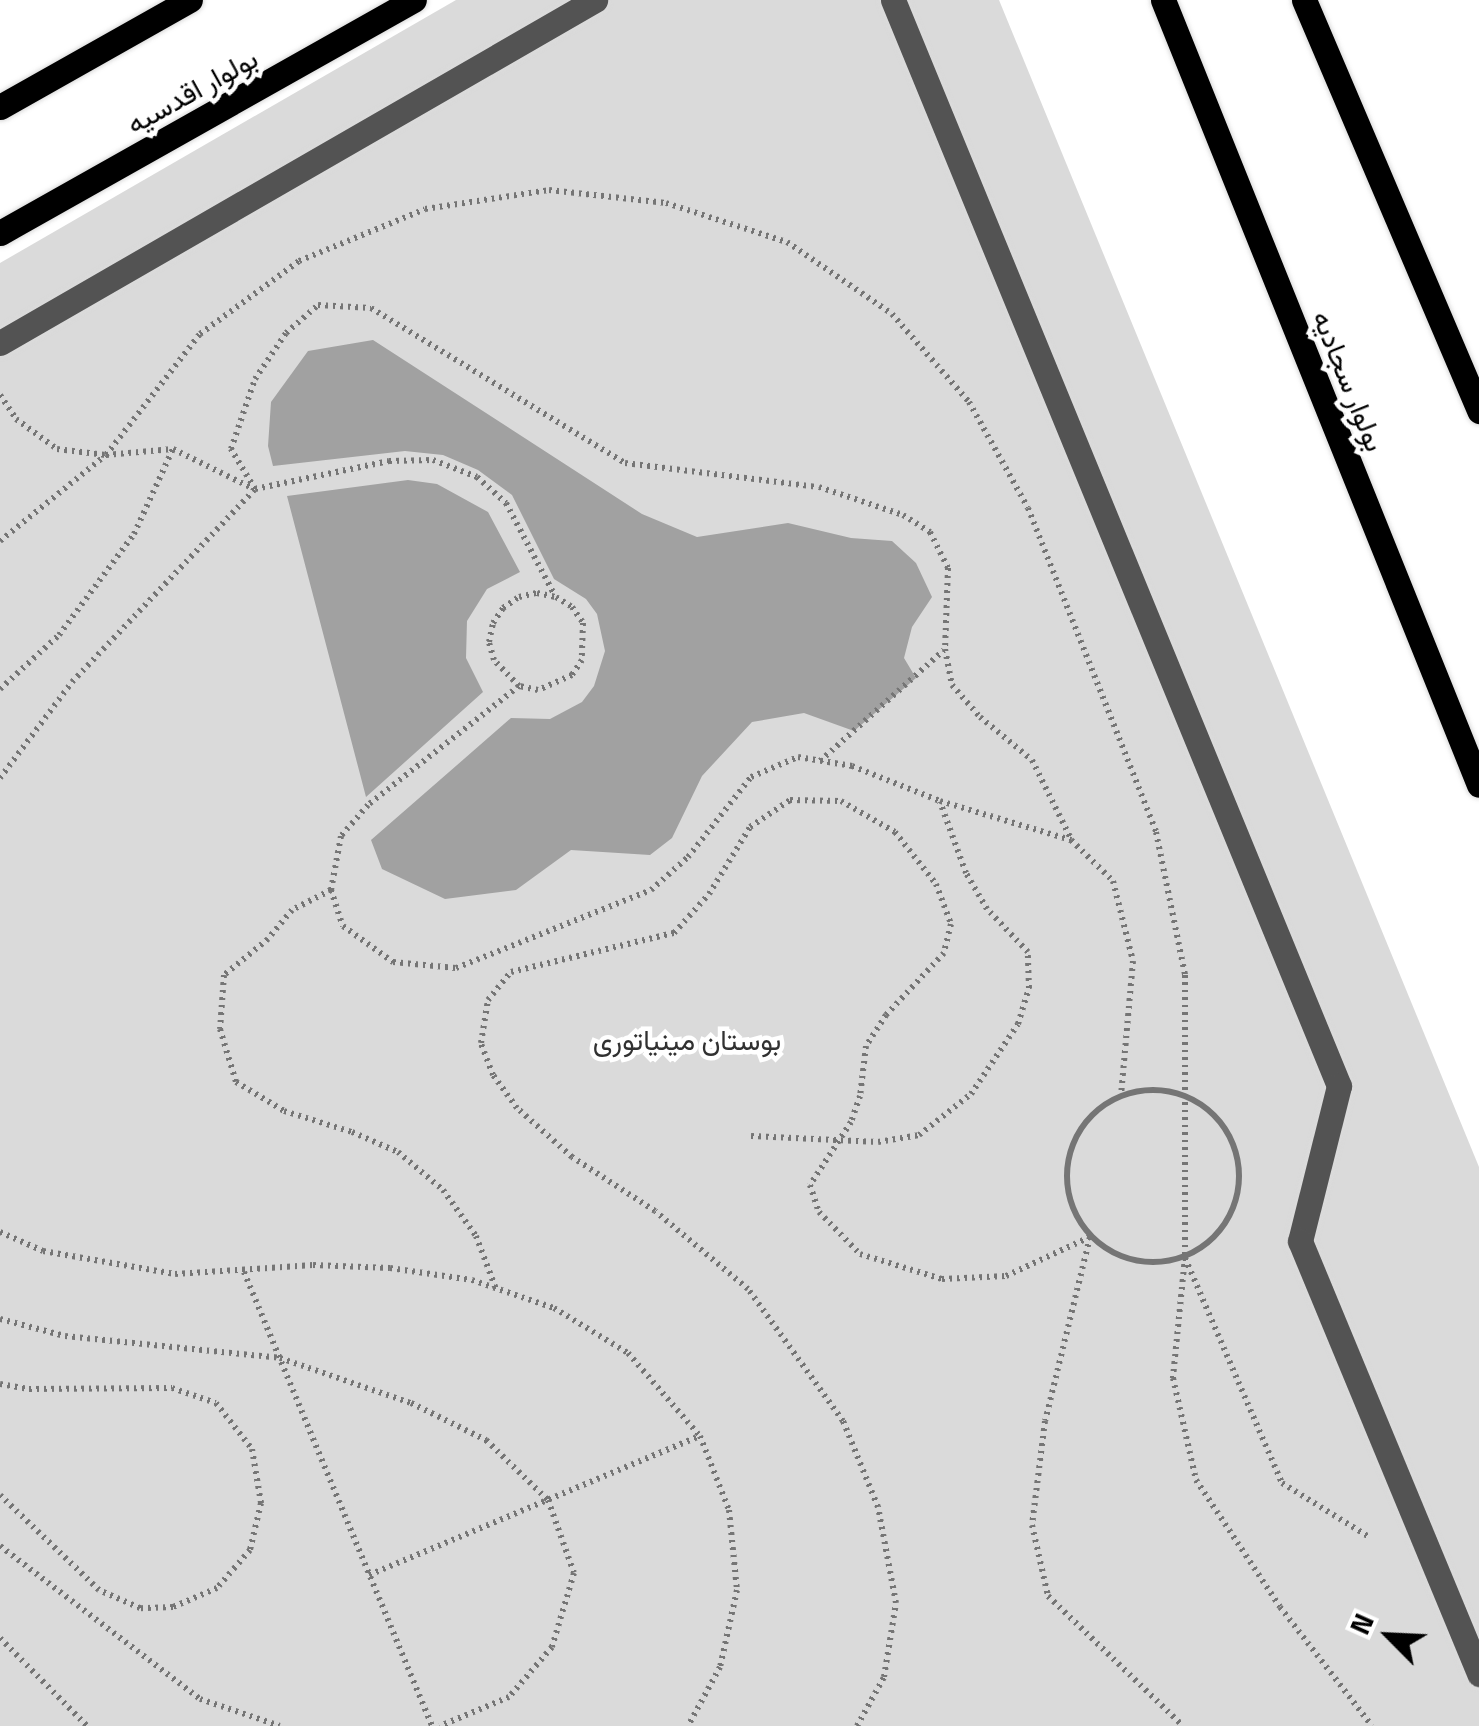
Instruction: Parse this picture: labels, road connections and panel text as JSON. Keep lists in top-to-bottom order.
{
  "streets": {
    "main road": ["بولوار اقدسیه", "بولوار سجادیه"]
  },
  "parks": ["بوستان مینیاتوری"],
  "north": "top left"
}
